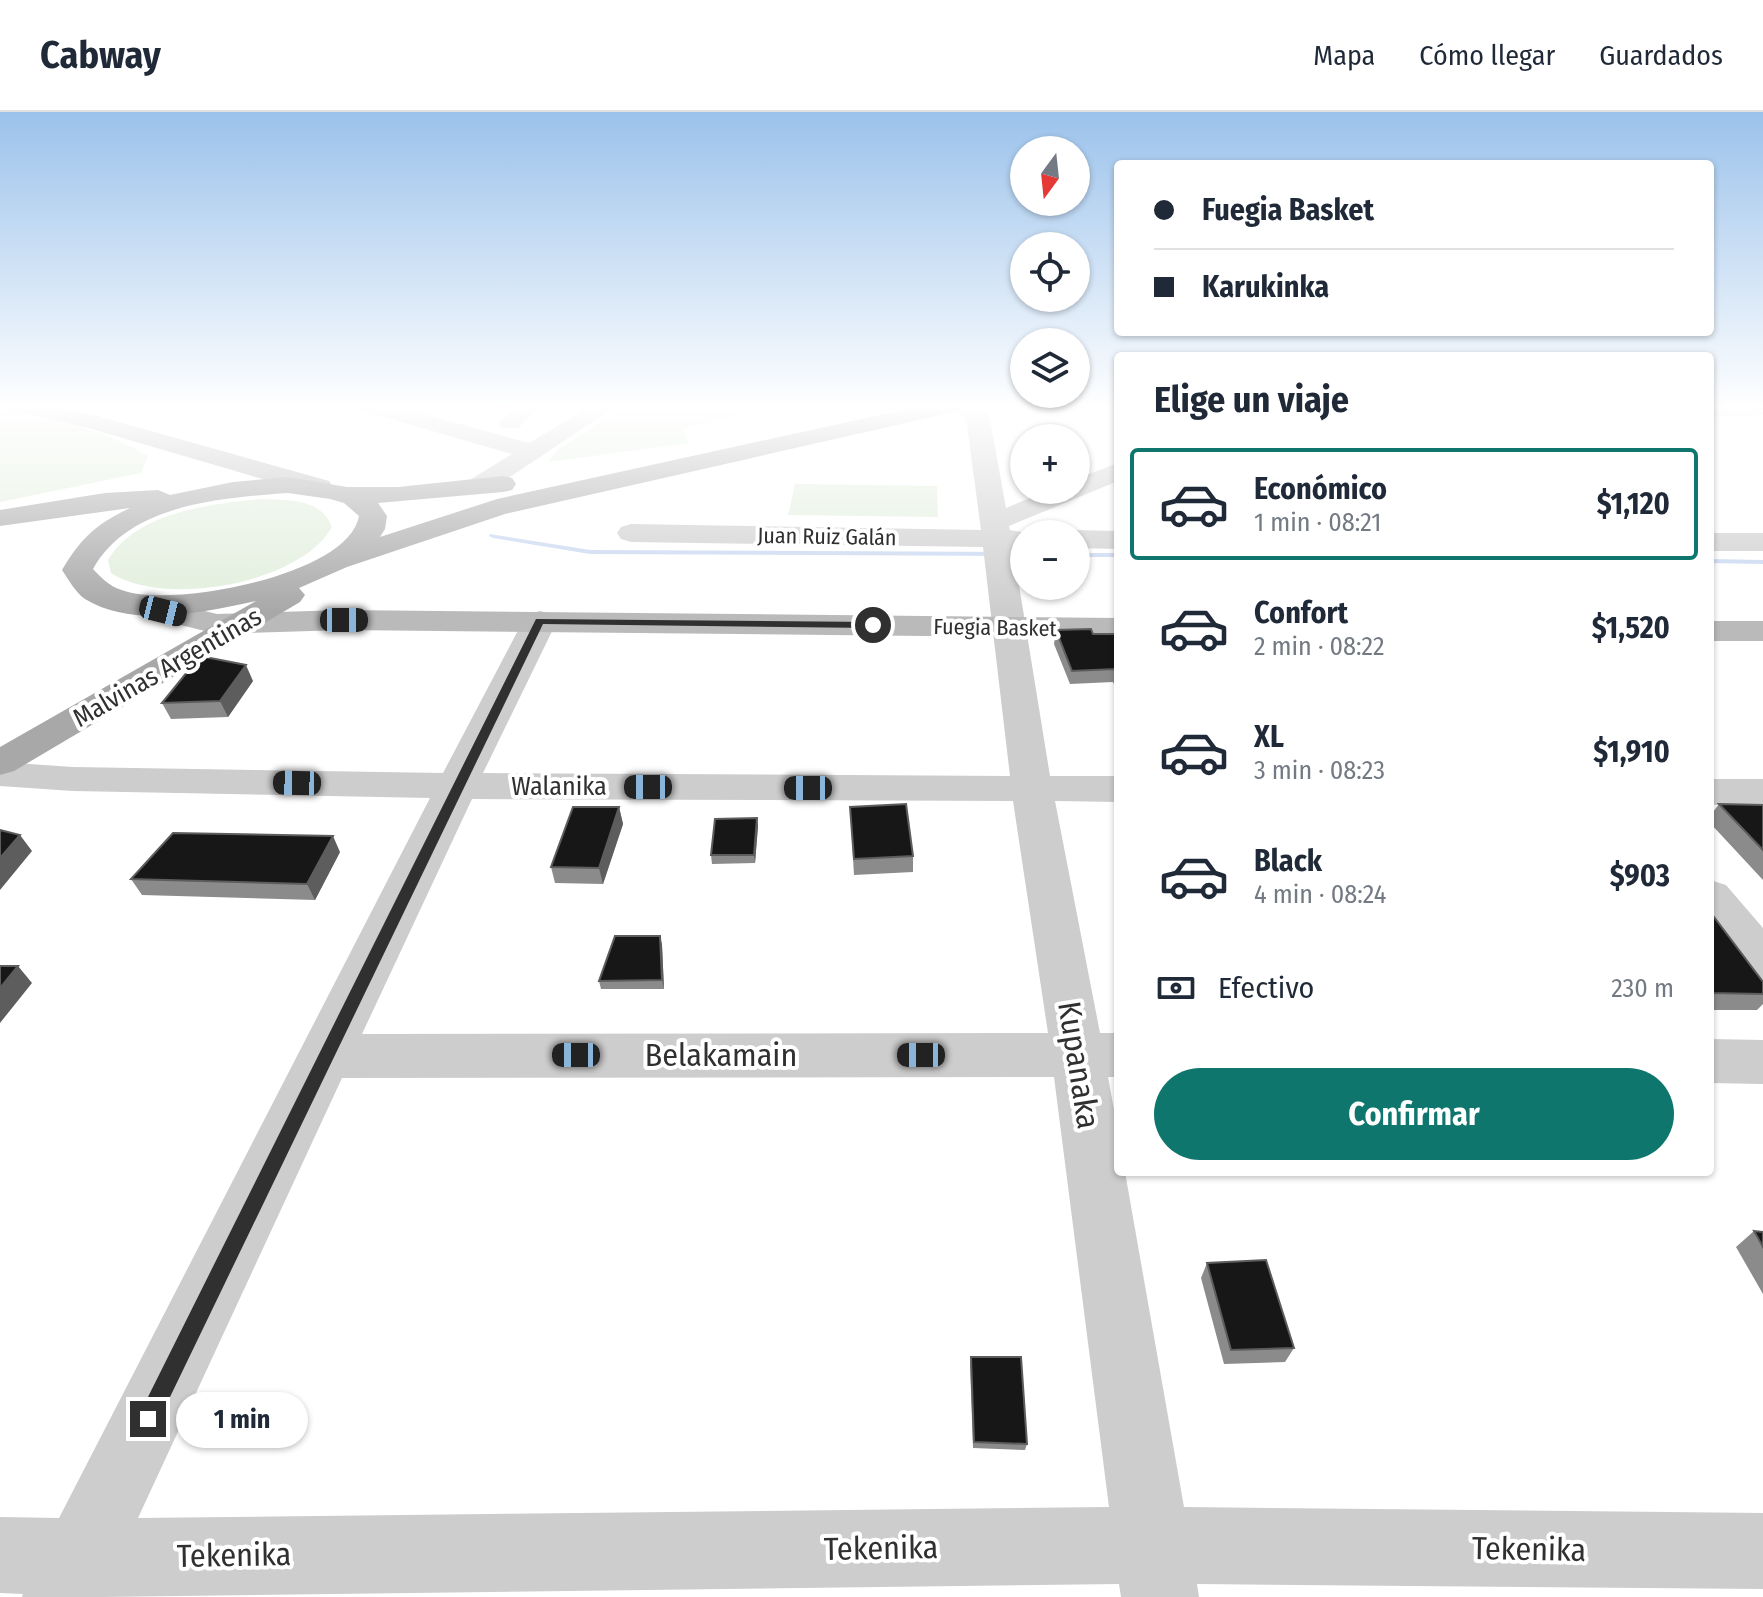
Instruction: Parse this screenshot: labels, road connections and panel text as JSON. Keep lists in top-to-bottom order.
{
  "streets": {
    "main road": ["Fuegia Basket", "Malvinas Argentinas"],
    "street": [
      "Juan Ruiz Galán",
      "Walanika",
      "Belakamain",
      "Kupanaka",
      "Tekenika"
    ]
  },
  "crossings": [
    ["Juan Ruiz Galán", "Kupanaka"],
    ["Fuegia Basket", "Malvinas Argentinas"],
    ["Fuegia Basket", "Kupanaka"],
    ["Walanika", "Kupanaka"],
    ["Belakamain", "Kupanaka"],
    ["Kupanaka", "Tekenika"]
  ],
  "north": "bottom",
  "page": {
    "header": "Cabway",
    "nav": ["Mapa", "Cómo llegar", "Guardados"],
    "map_buttons": ["+", "−"],
    "banner": ["Fuegia Basket", "Karukinka"],
    "heading": "Elige un viaje",
    "list": [
      {
        "name": "Económico",
        "note": "1 min · 08:21",
        "value": "$1,120"
      },
      {
        "name": "Confort",
        "note": "2 min · 08:22",
        "value": "$1,520"
      },
      {
        "name": "XL",
        "note": "3 min · 08:23",
        "value": "$1,910"
      },
      {
        "name": "Black",
        "note": "4 min · 08:24",
        "value": "$903"
      }
    ],
    "pay": ["Efectivo", "230 m"],
    "buttons": "Confirmar",
    "bubble": "1 min"
  }
}
